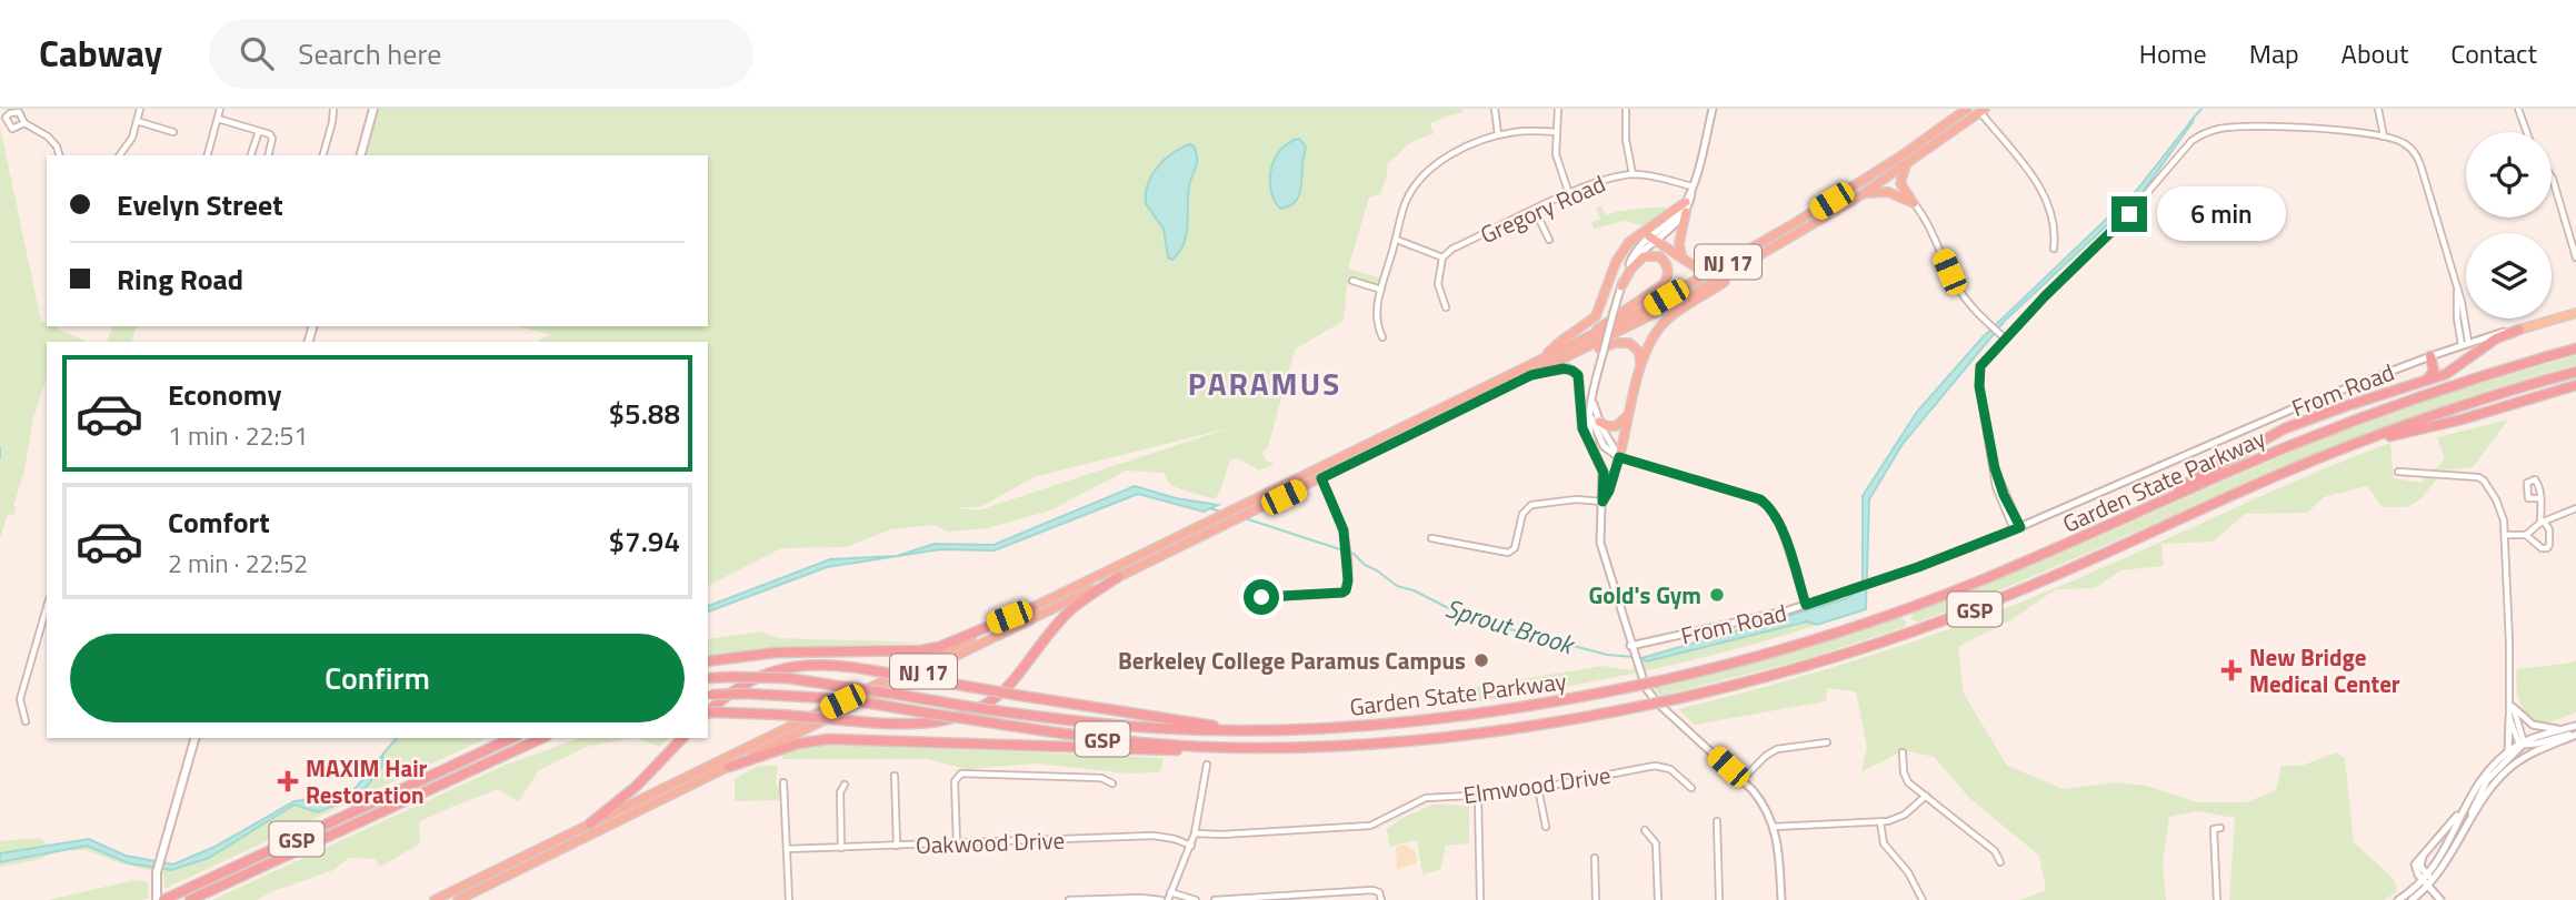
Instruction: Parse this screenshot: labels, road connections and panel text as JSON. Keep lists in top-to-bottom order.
{
  "streets": {
    "highway": ["NJ 17", "Garden State Parkway", "GSP"],
    "main road": ["From Road"],
    "street": ["Gregory Road", "Elmwood Drive", "Oakwood Drive"]
  },
  "districts": ["PARAMUS"],
  "water": ["Sprout Brook"],
  "places": {
    "other": ["Gold's Gym", "Berkeley College Paramus Campus"],
    "health": ["New Bridge Medical Center", "MAXIM Hair Restoration"]
  },
  "page": {
    "header": "Cabway",
    "search": "Search here",
    "nav": [
      "Home",
      "Map",
      "About",
      "Contact"
    ],
    "banner": ["Evelyn Street", "Ring Road"],
    "bubble": "6 min",
    "list": [
      {
        "name": "Economy",
        "note": "1 min · 22:51",
        "value": "$5.88"
      },
      {
        "name": "Comfort",
        "note": "2 min · 22:52",
        "value": "$7.94"
      }
    ],
    "buttons": "Confirm"
  }
}
